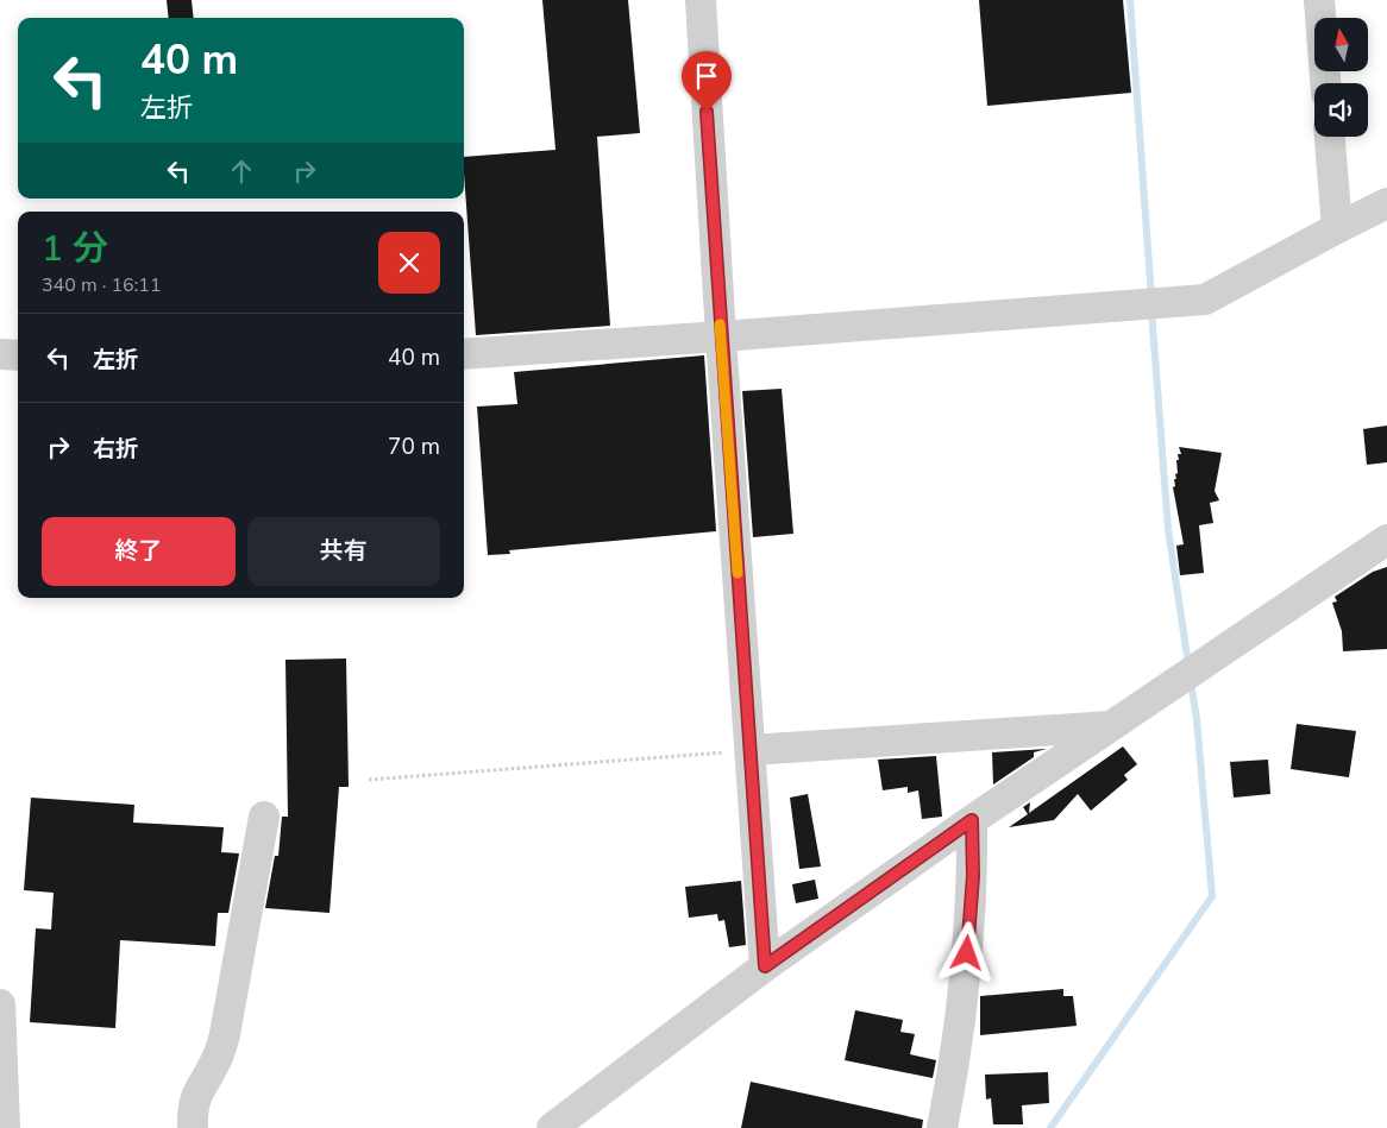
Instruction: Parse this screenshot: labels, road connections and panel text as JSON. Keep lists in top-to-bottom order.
{
  "north": "top",
  "page": {
    "turn": ["40 m", "左折"],
    "heading": ["1 分", "340 m · 16:11"],
    "list": [
      {
        "name": "左折",
        "value": "40 m"
      },
      {
        "name": "右折",
        "value": "70 m"
      }
    ],
    "buttons": ["終了", "共有"]
  }
}
